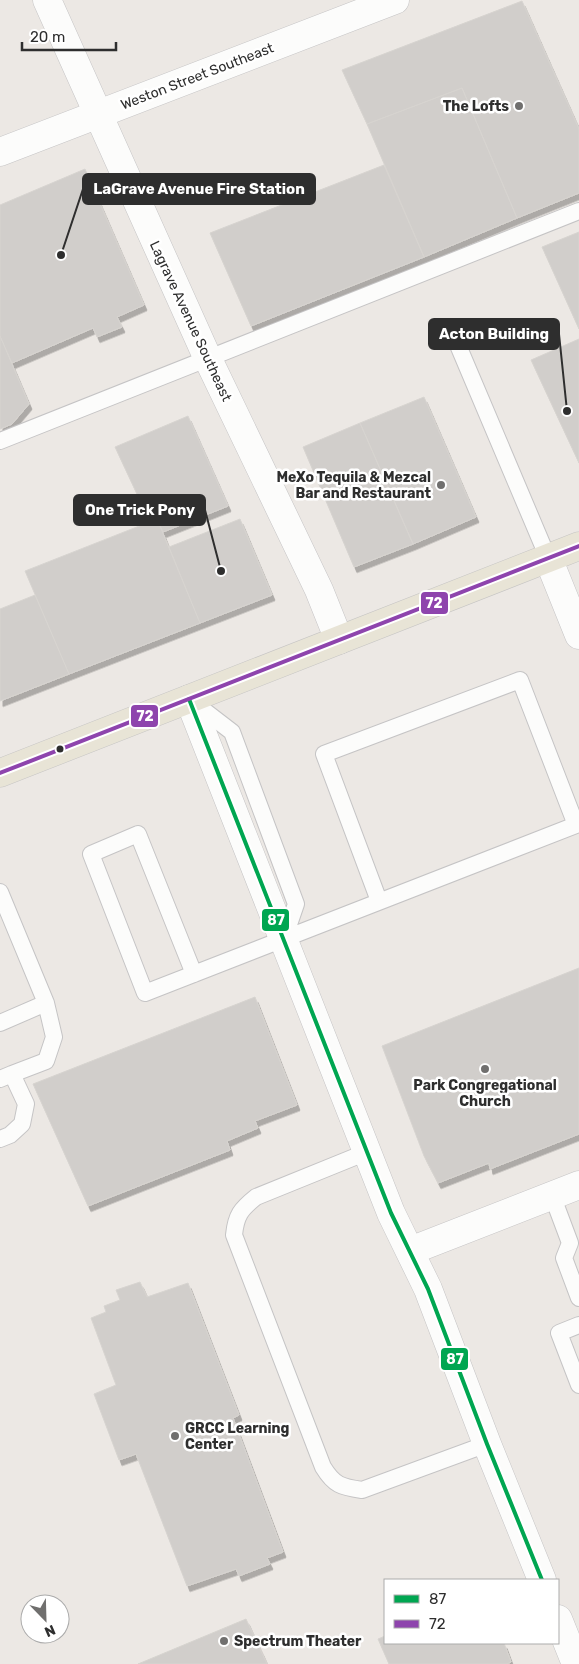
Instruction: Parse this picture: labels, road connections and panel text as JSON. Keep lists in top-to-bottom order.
{
  "streets": {
    "street": ["Weston Street Southeast", "Lagrave Avenue Southeast"]
  },
  "crossings": [
    ["Weston Street Southeast", "Lagrave Avenue Southeast"]
  ],
  "places": [
    "The Lofts",
    "LaGrave Avenue Fire Station",
    "Acton Building",
    "MeXo Tequila & Mezcal Bar and Restaurant",
    "One Trick Pony",
    "Park Congregational Church",
    "GRCC Learning Center",
    "Spectrum Theater"
  ],
  "lines": ["transit line 72", "transit line 87"],
  "legend": ["87", "72"],
  "scale_bar": "20 m",
  "north": "bottom right"
}
